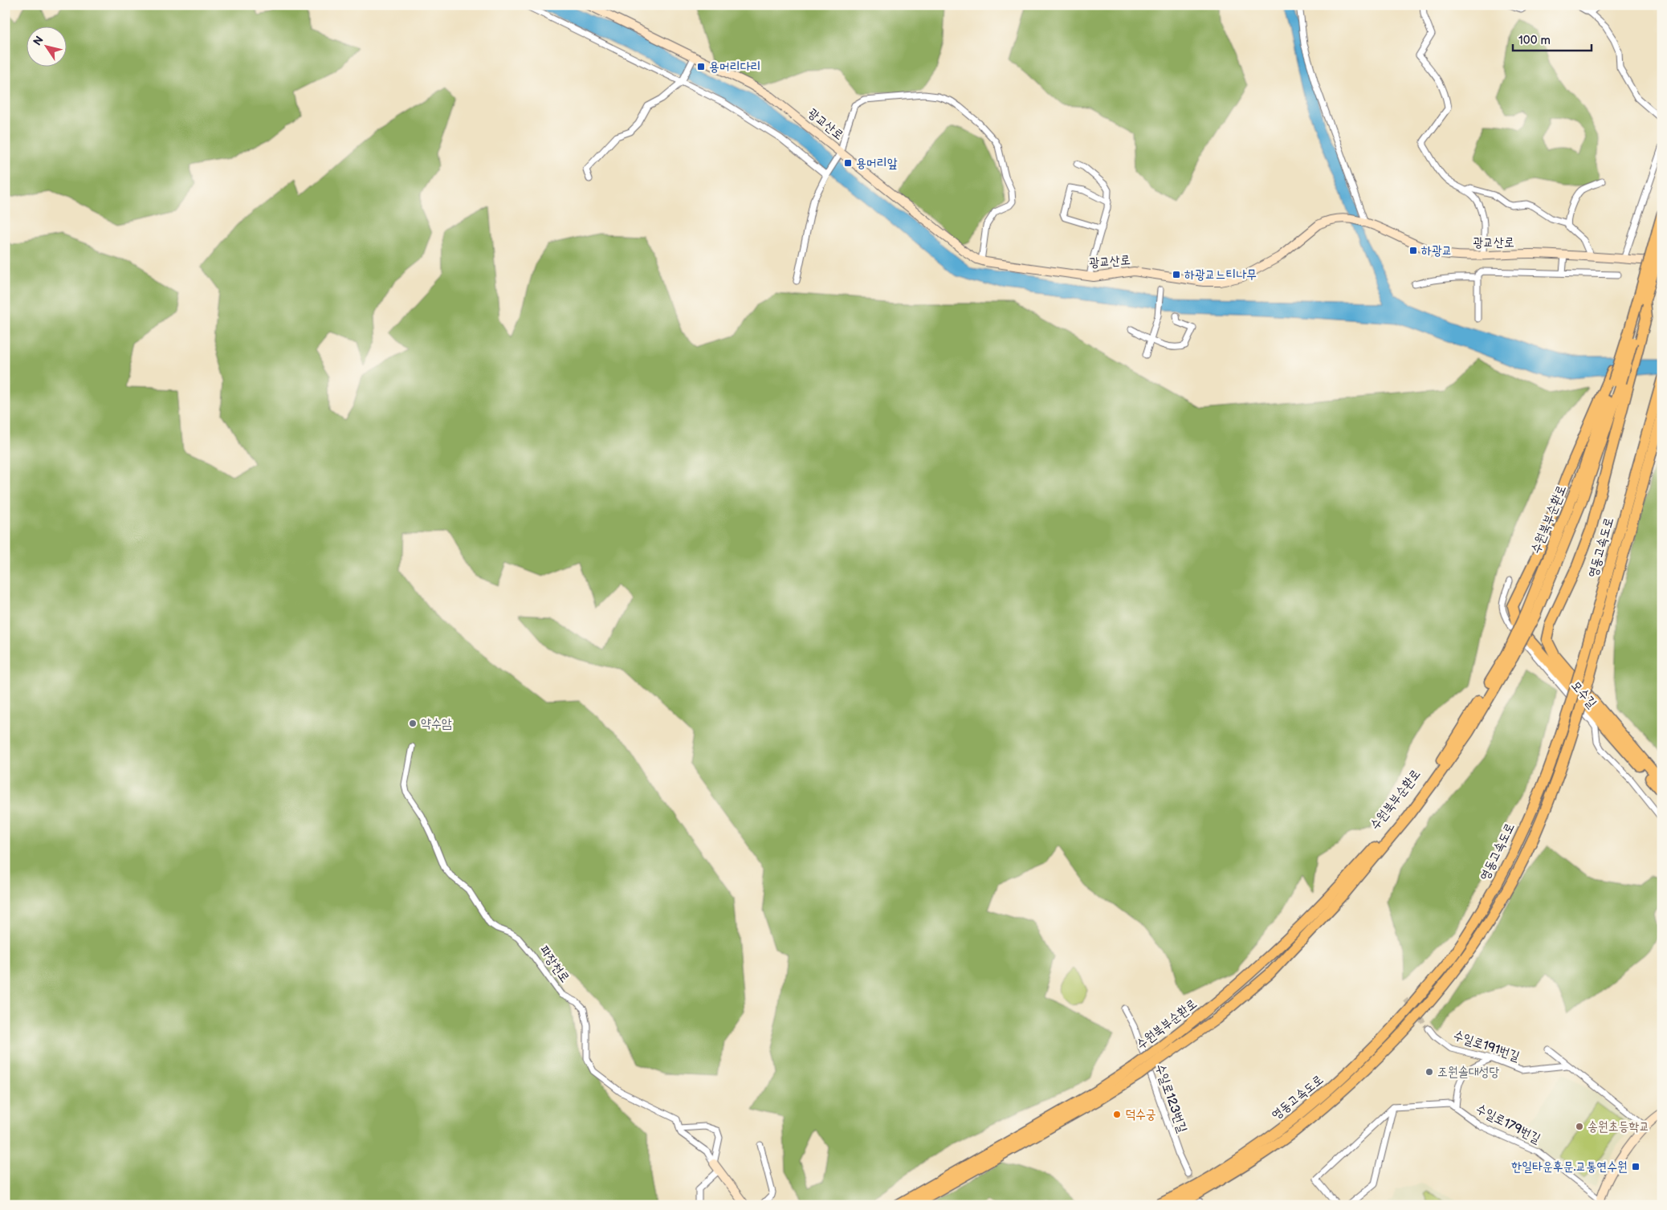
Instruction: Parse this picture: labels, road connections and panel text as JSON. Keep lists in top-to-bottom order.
{
  "streets": {
    "highway": ["수원북부순환로", "영동고속도로"],
    "street": [
      "광교산로",
      "모수길",
      "파장천로",
      "수일로191번길",
      "수일로123번길",
      "수일로179번길"
    ]
  },
  "places": {
    "transit": [
      "용머리다리",
      "용머리앞",
      "하광교",
      "하광교느티나무",
      "한일타운후문.교통연수원"
    ],
    "other": [
      "약수암",
      "조원솔대성당",
      "덕수궁",
      "송원초등학교"
    ]
  },
  "scale_bar": "100 m",
  "north": "top left"
}
